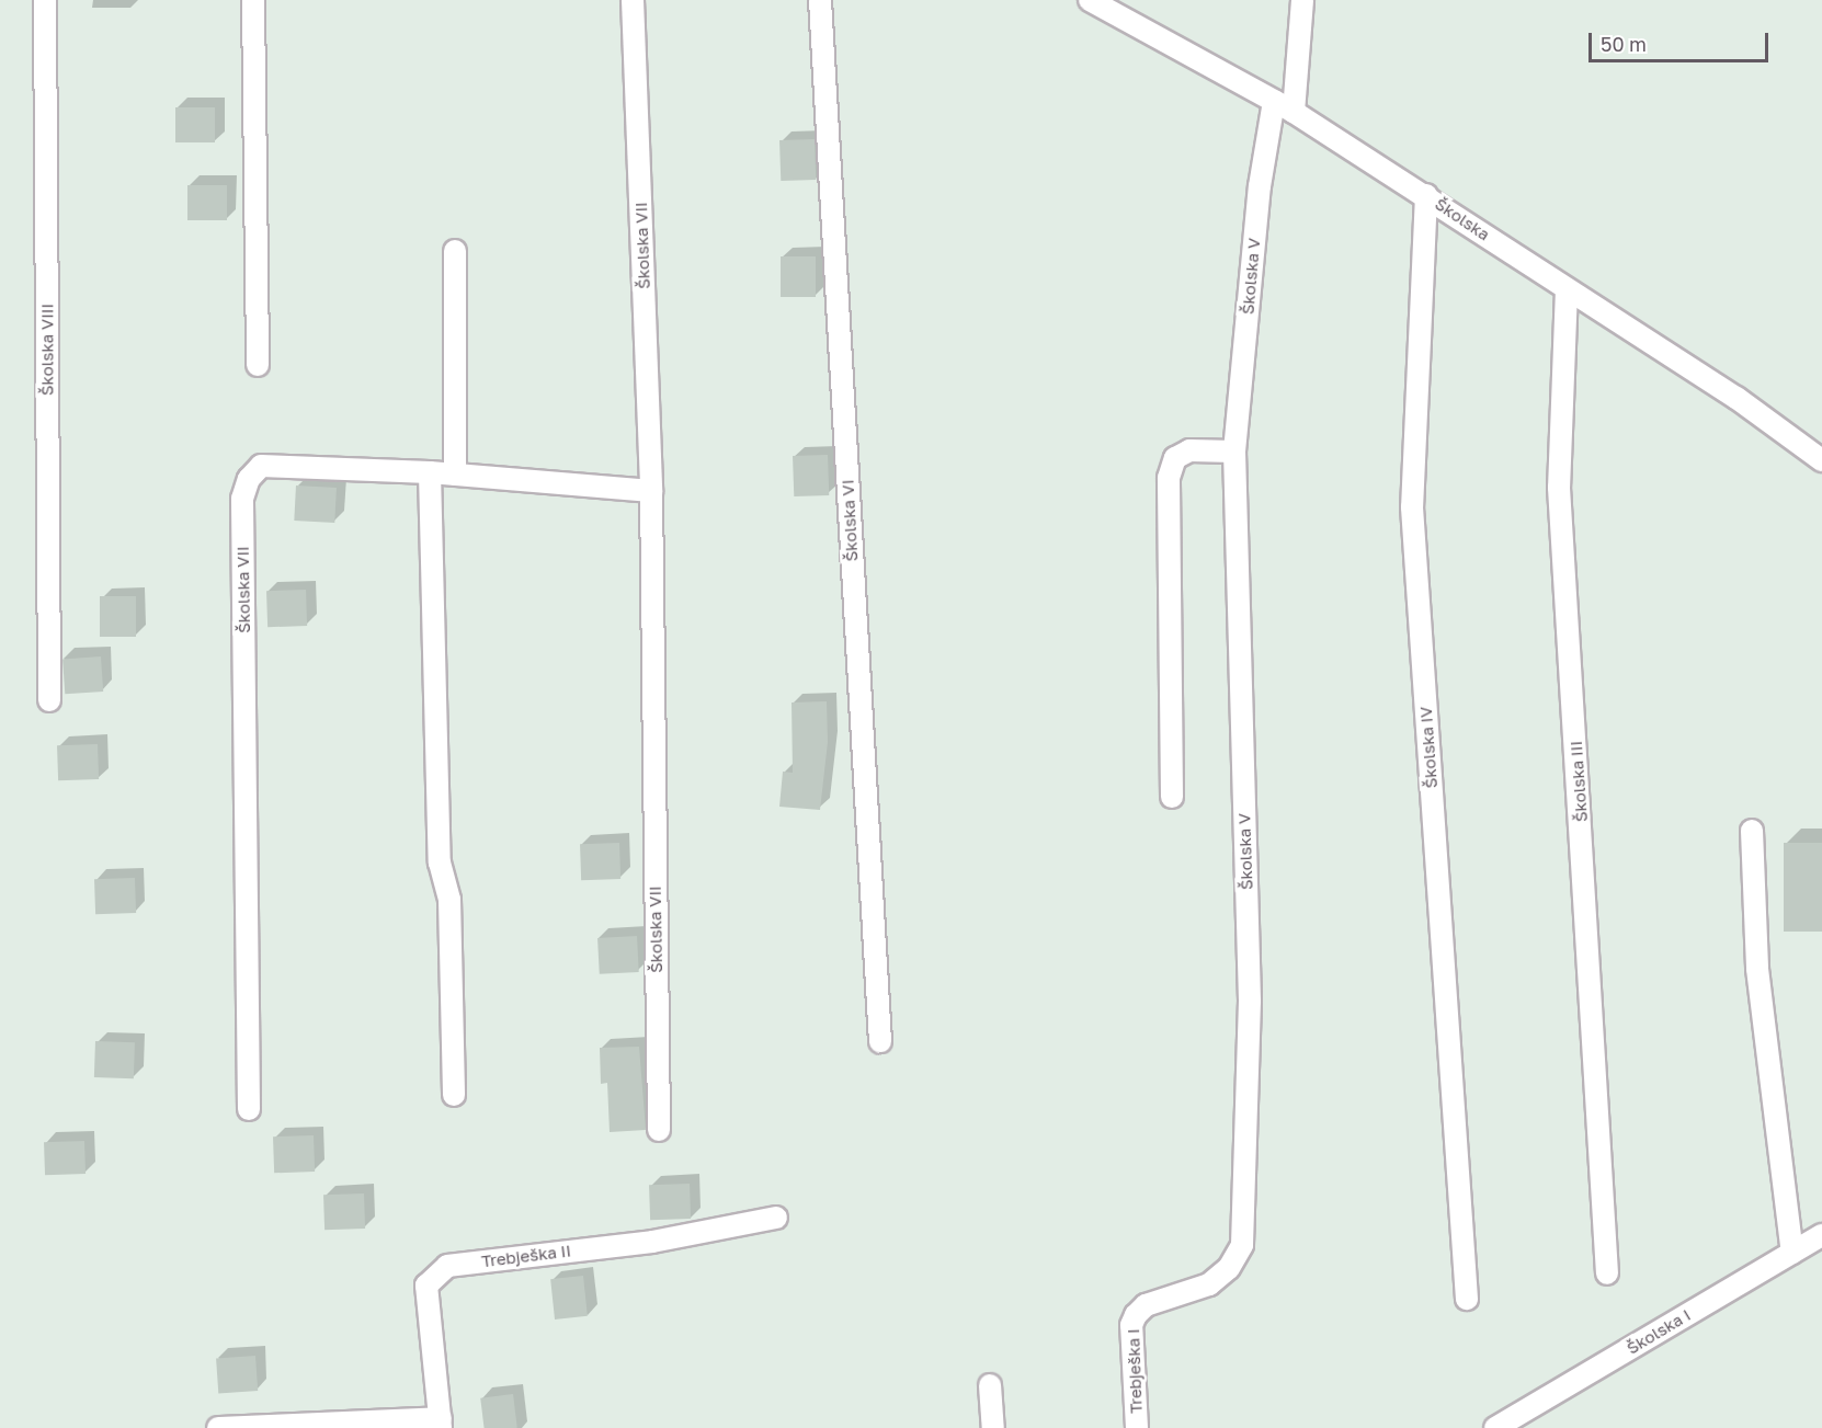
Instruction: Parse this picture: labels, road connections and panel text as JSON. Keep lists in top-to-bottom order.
{
  "streets": {
    "street": [
      "Školska",
      "Školska VII",
      "Školska V",
      "Školska VIII",
      "Školska VI",
      "Školska IV",
      "Školska III",
      "Trebješka II",
      "Školska I",
      "Trebješka I"
    ]
  },
  "crossings": [
    ["Školska", "Školska V"],
    ["Školska", "Školska IV"],
    ["Školska", "Školska III"],
    ["Školska V", "Trebješka I"]
  ],
  "scale_bar": "50 m"
}
